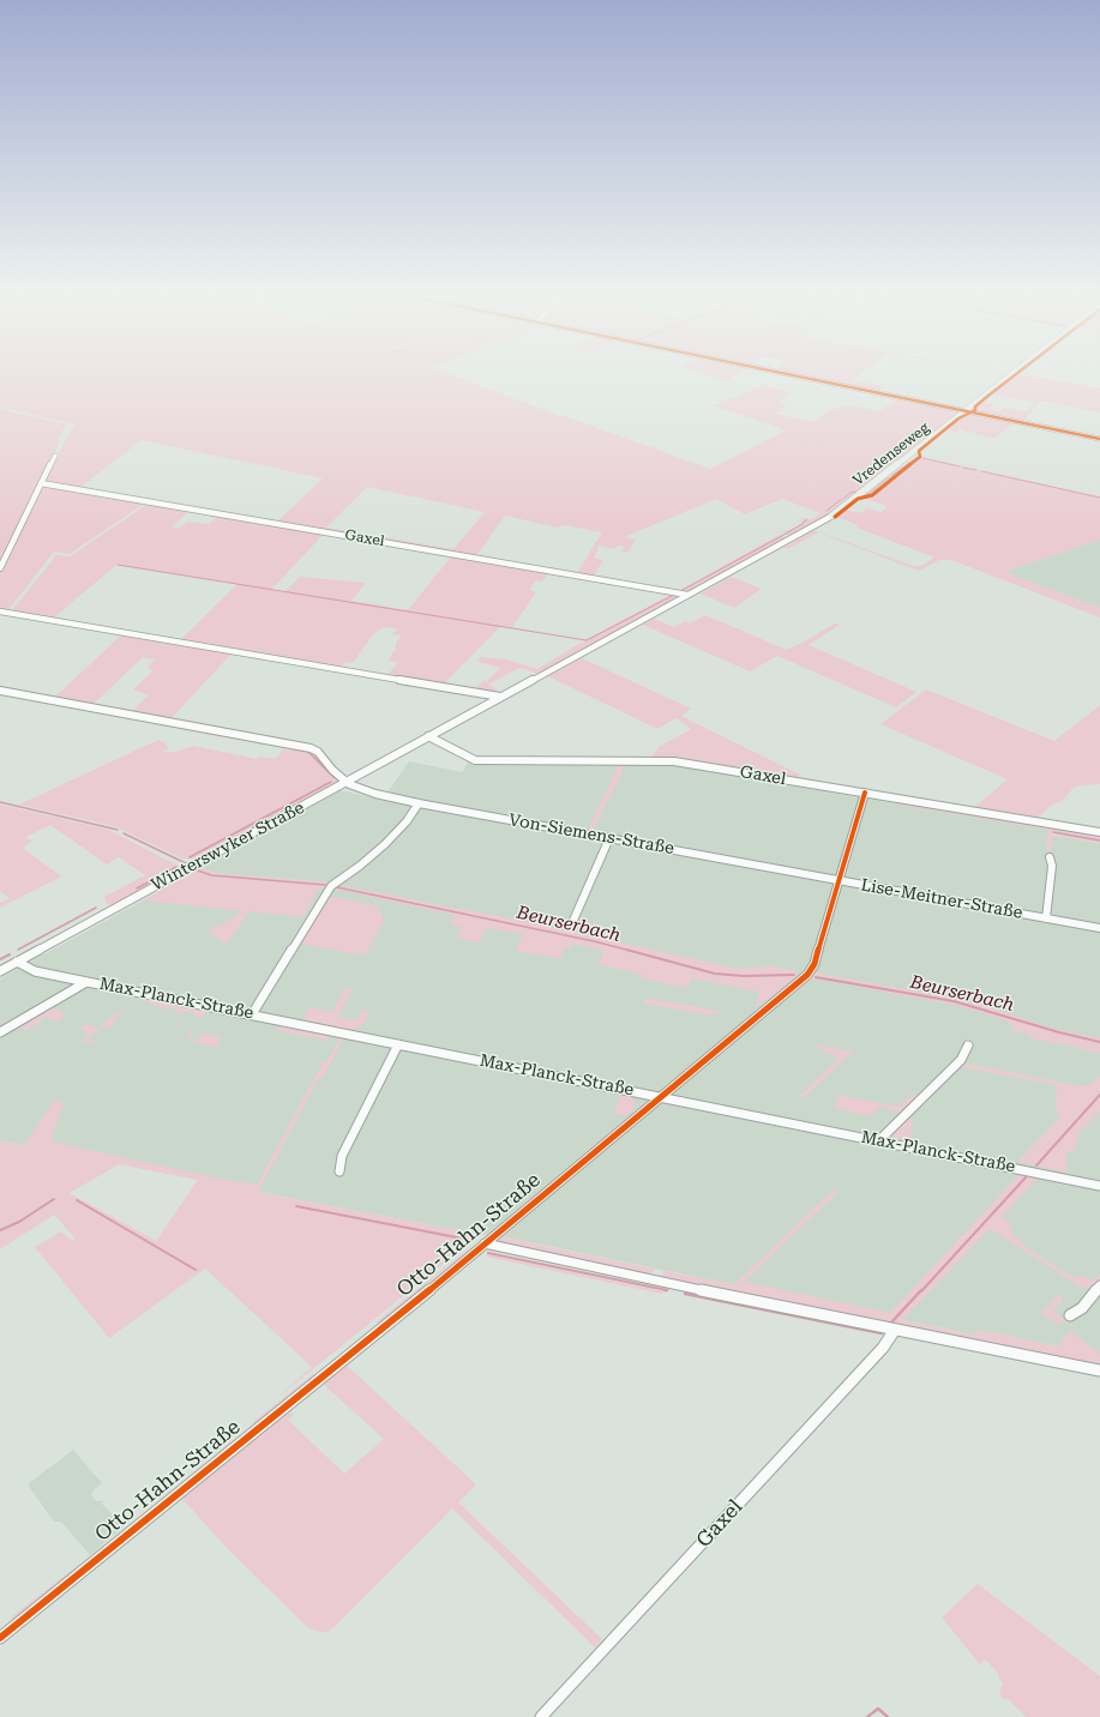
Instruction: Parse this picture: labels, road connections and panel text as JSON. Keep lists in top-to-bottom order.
{
  "streets": {
    "main road": ["Vredenseweg"],
    "street": [
      "Gaxel",
      "Von-Siemens-Straße",
      "Winterswyker Straße",
      "Lise-Meitner-Straße",
      "Max-Planck-Straße",
      "Otto-Hahn-Straße"
    ]
  },
  "crossings": [
    ["Vredenseweg", "Winterswyker Straße"],
    ["Gaxel", "Winterswyker Straße"],
    ["Gaxel", "Otto-Hahn-Straße"],
    ["Von-Siemens-Straße", "Winterswyker Straße"],
    ["Von-Siemens-Straße", "Lise-Meitner-Straße"],
    ["Von-Siemens-Straße", "Otto-Hahn-Straße"],
    ["Winterswyker Straße", "Max-Planck-Straße"],
    ["Lise-Meitner-Straße", "Otto-Hahn-Straße"],
    ["Max-Planck-Straße", "Otto-Hahn-Straße"]
  ],
  "water": ["Beurserbach"]
}
